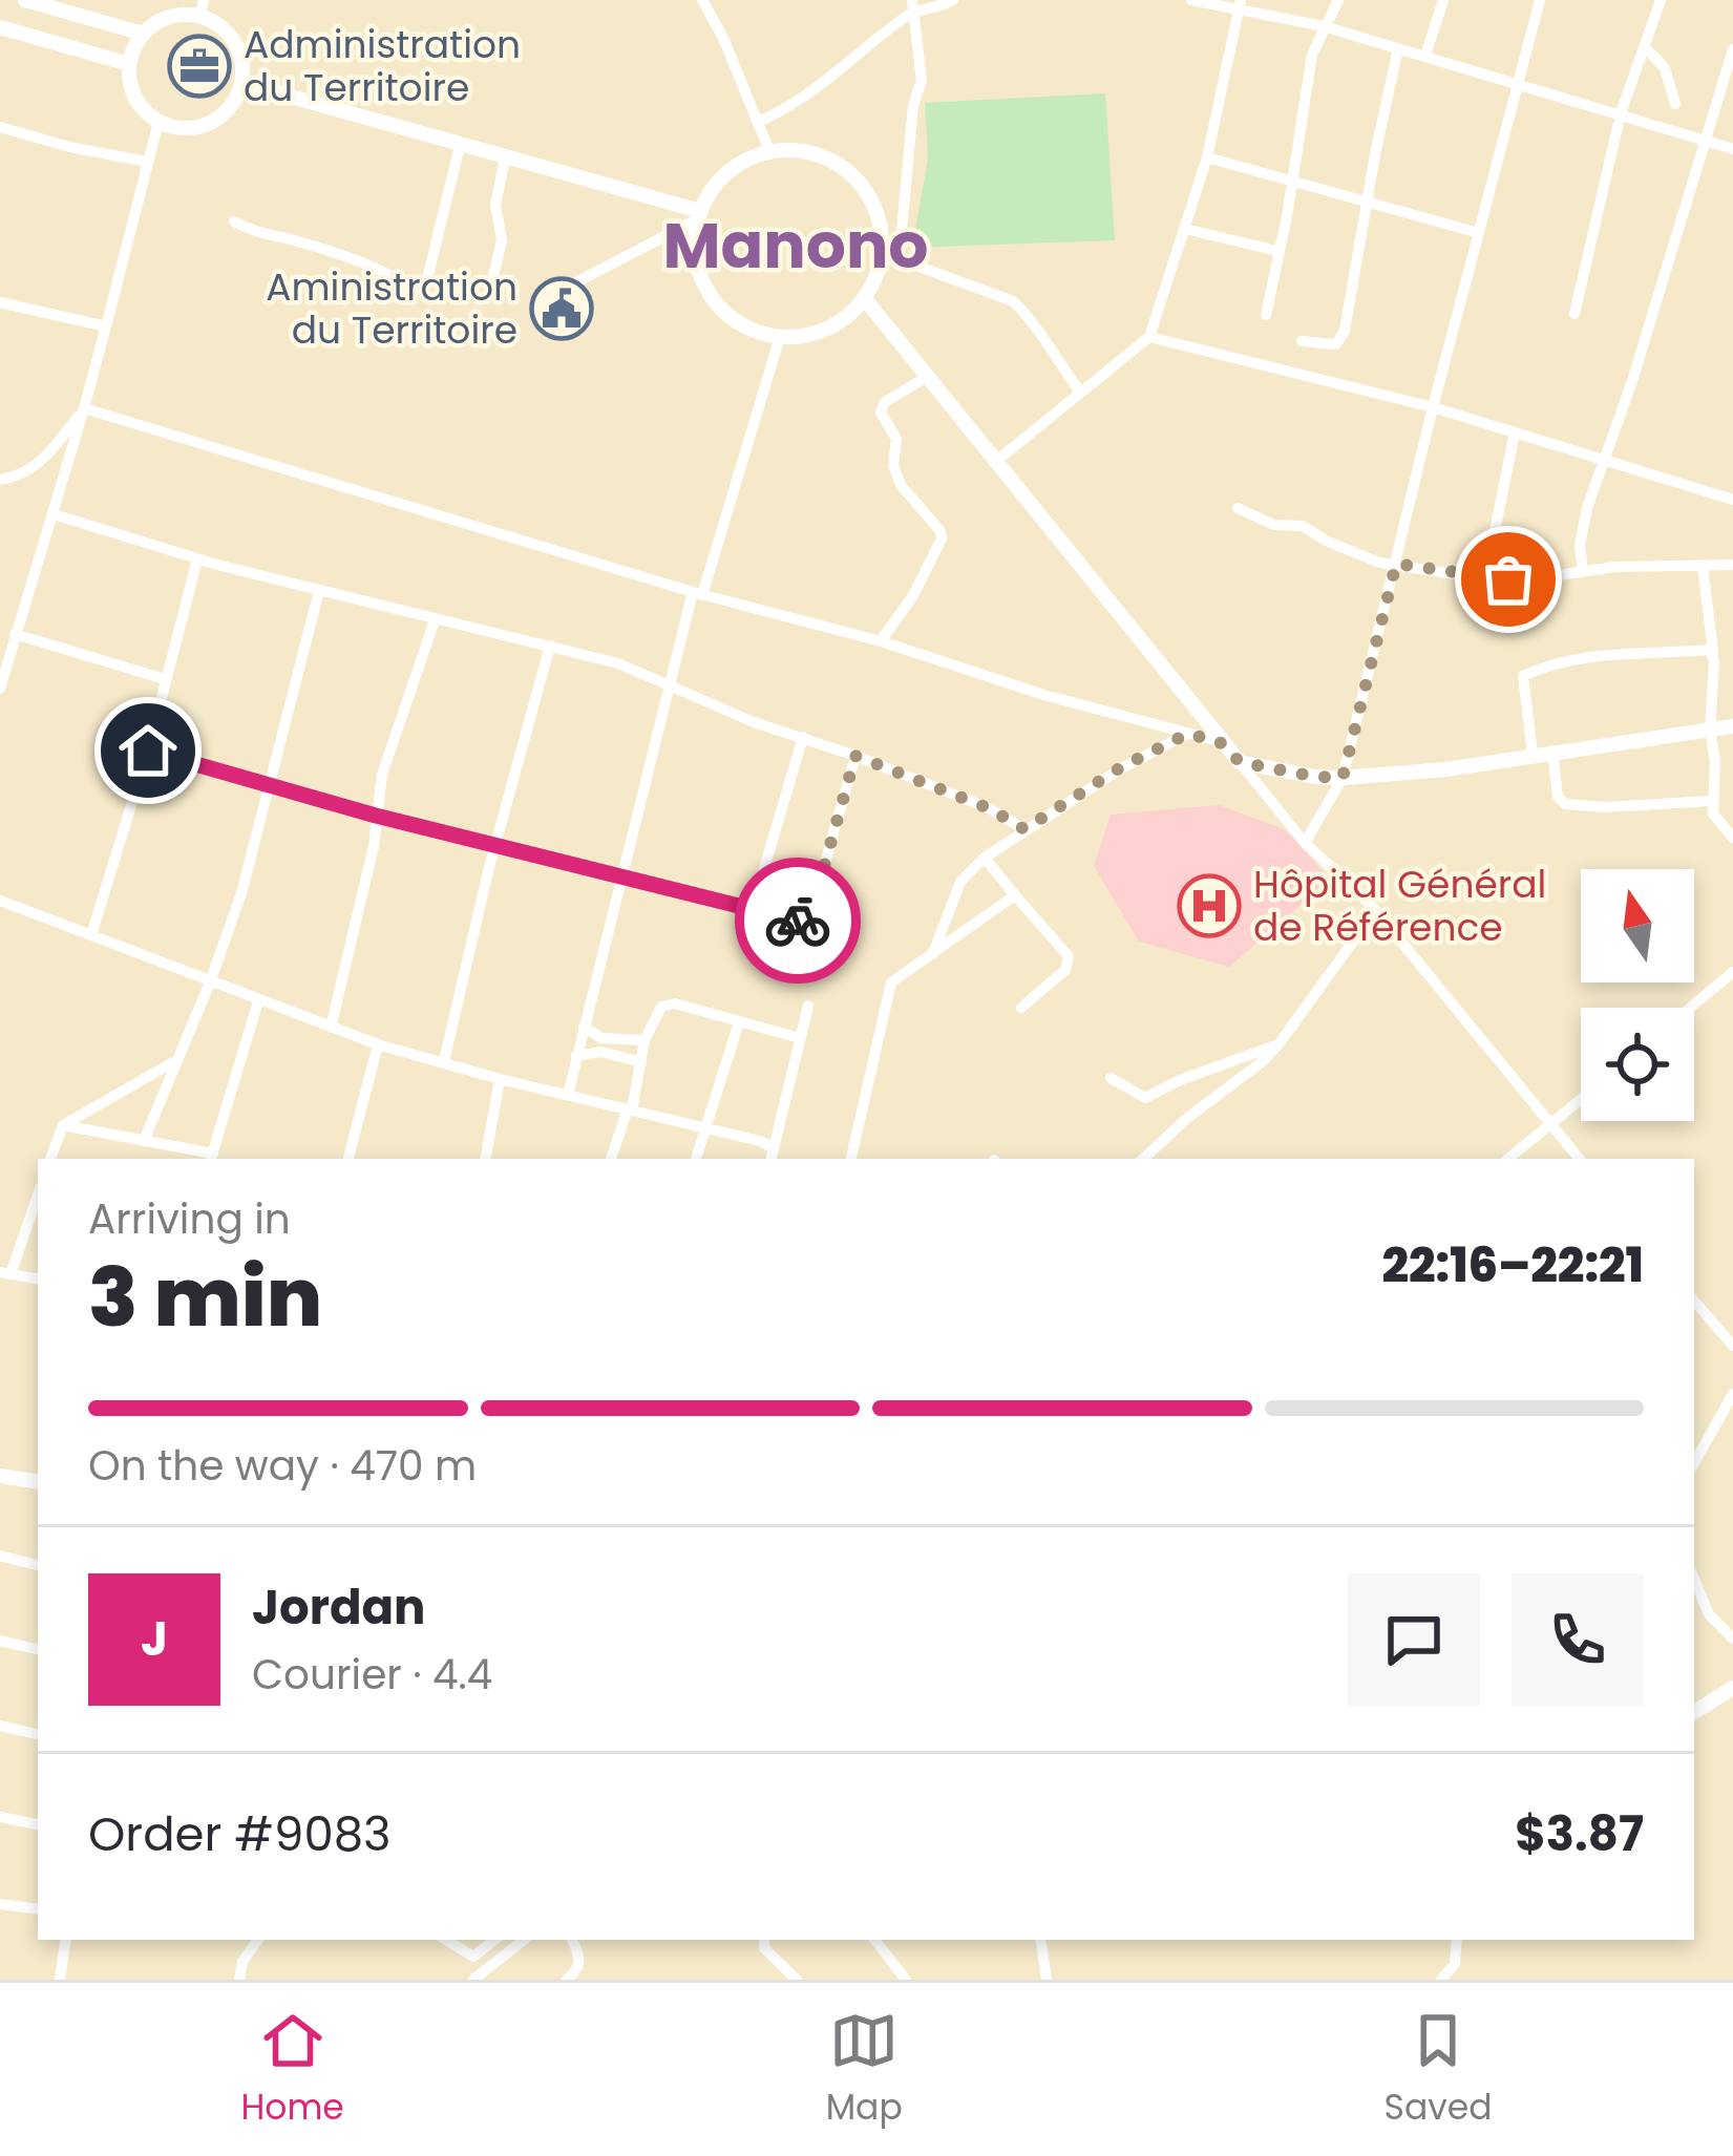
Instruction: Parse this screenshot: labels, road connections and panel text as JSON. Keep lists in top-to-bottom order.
{
  "districts": ["Manono"],
  "places": {
    "office": ["Administration du Territoire"],
    "public building": ["Aministration du Territoire"],
    "hospital": ["Hôpital Général de Référence"]
  },
  "north": "top",
  "page": {
    "heading": ["3 min", "Arriving in", "22:16–22:21"],
    "panel": [
      "Jordan",
      "Courier · 4.4",
      "Order #9083",
      "$3.87"
    ],
    "bar": "On the way · 470 m",
    "round": "J",
    "tabs": ["Home", "Map", "Saved"]
  }
}
